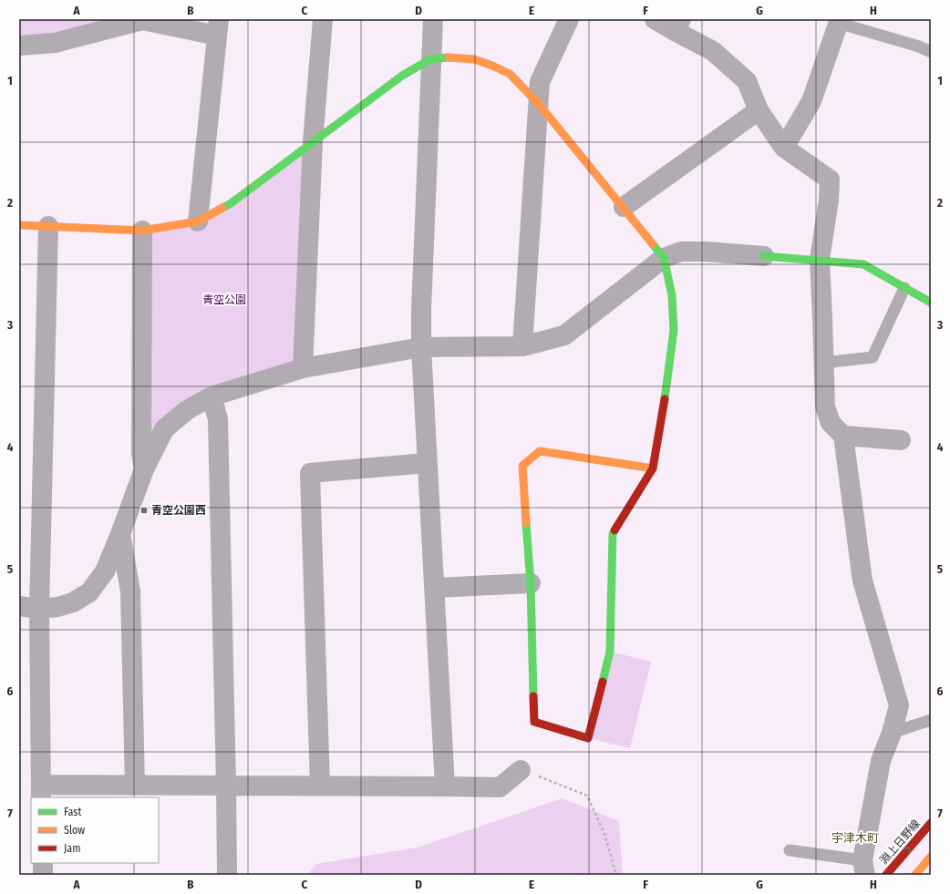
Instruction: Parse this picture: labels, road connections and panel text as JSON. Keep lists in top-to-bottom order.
{
  "streets": {
    "main road": ["淵上日野線"]
  },
  "districts": ["宇津木町"],
  "parks": ["青空公園"],
  "places": {
    "transit": ["青空公園西"]
  },
  "legend": ["Fast", "Slow", "Jam"],
  "grid": {
    "columns": [
      "A",
      "B",
      "C",
      "D",
      "E",
      "F",
      "G",
      "H"
    ],
    "rows": [
      "1",
      "2",
      "3",
      "4",
      "5",
      "6",
      "7"
    ]
  }
}
